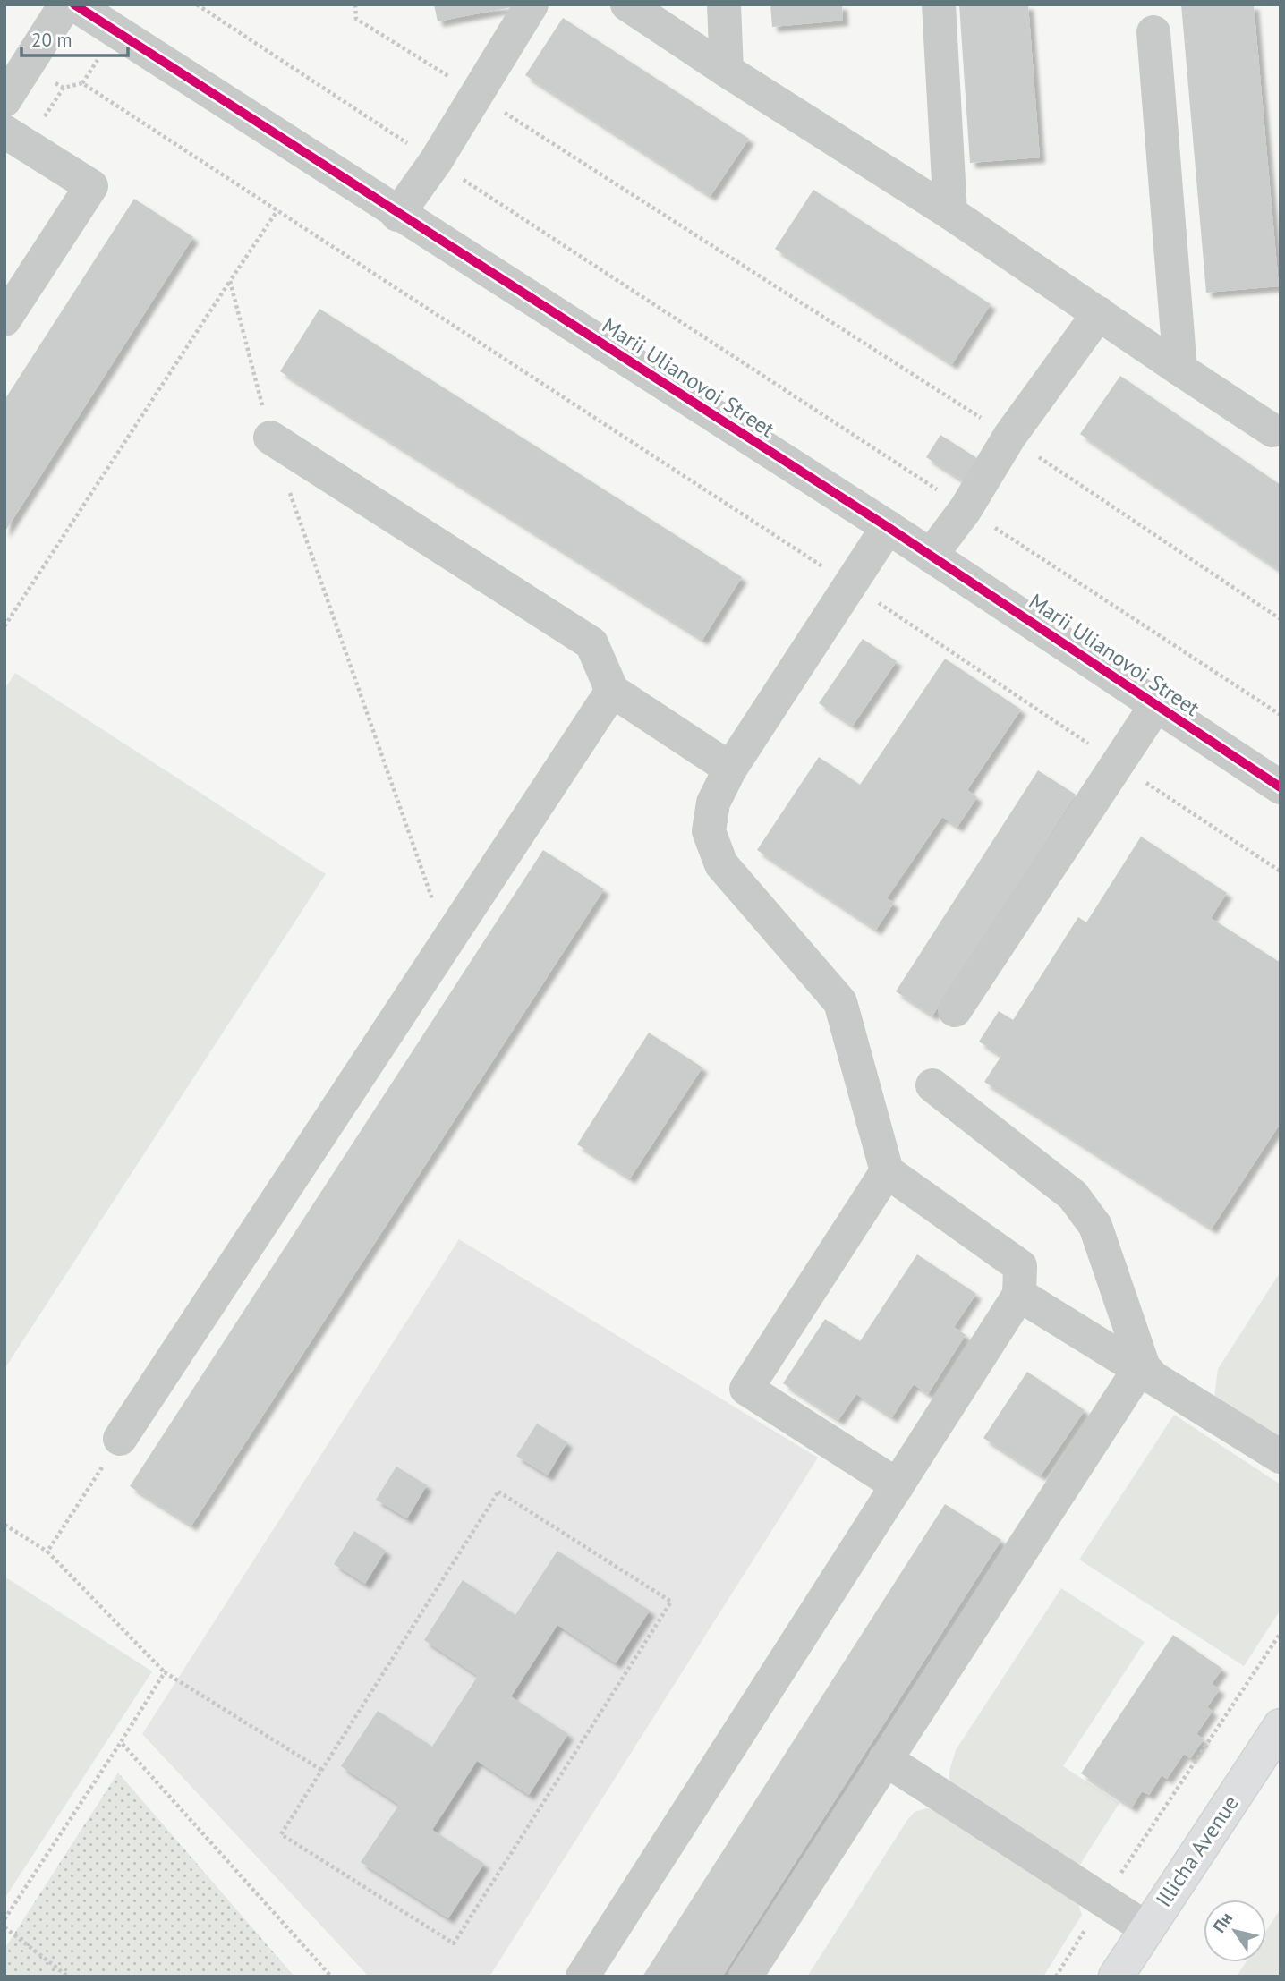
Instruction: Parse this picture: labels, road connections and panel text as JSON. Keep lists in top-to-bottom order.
{
  "streets": {
    "main road": ["Illicha Avenue"],
    "street": ["Marii Ulianovoi Street"]
  },
  "scale_bar": "20 m",
  "north": "top left"
}
